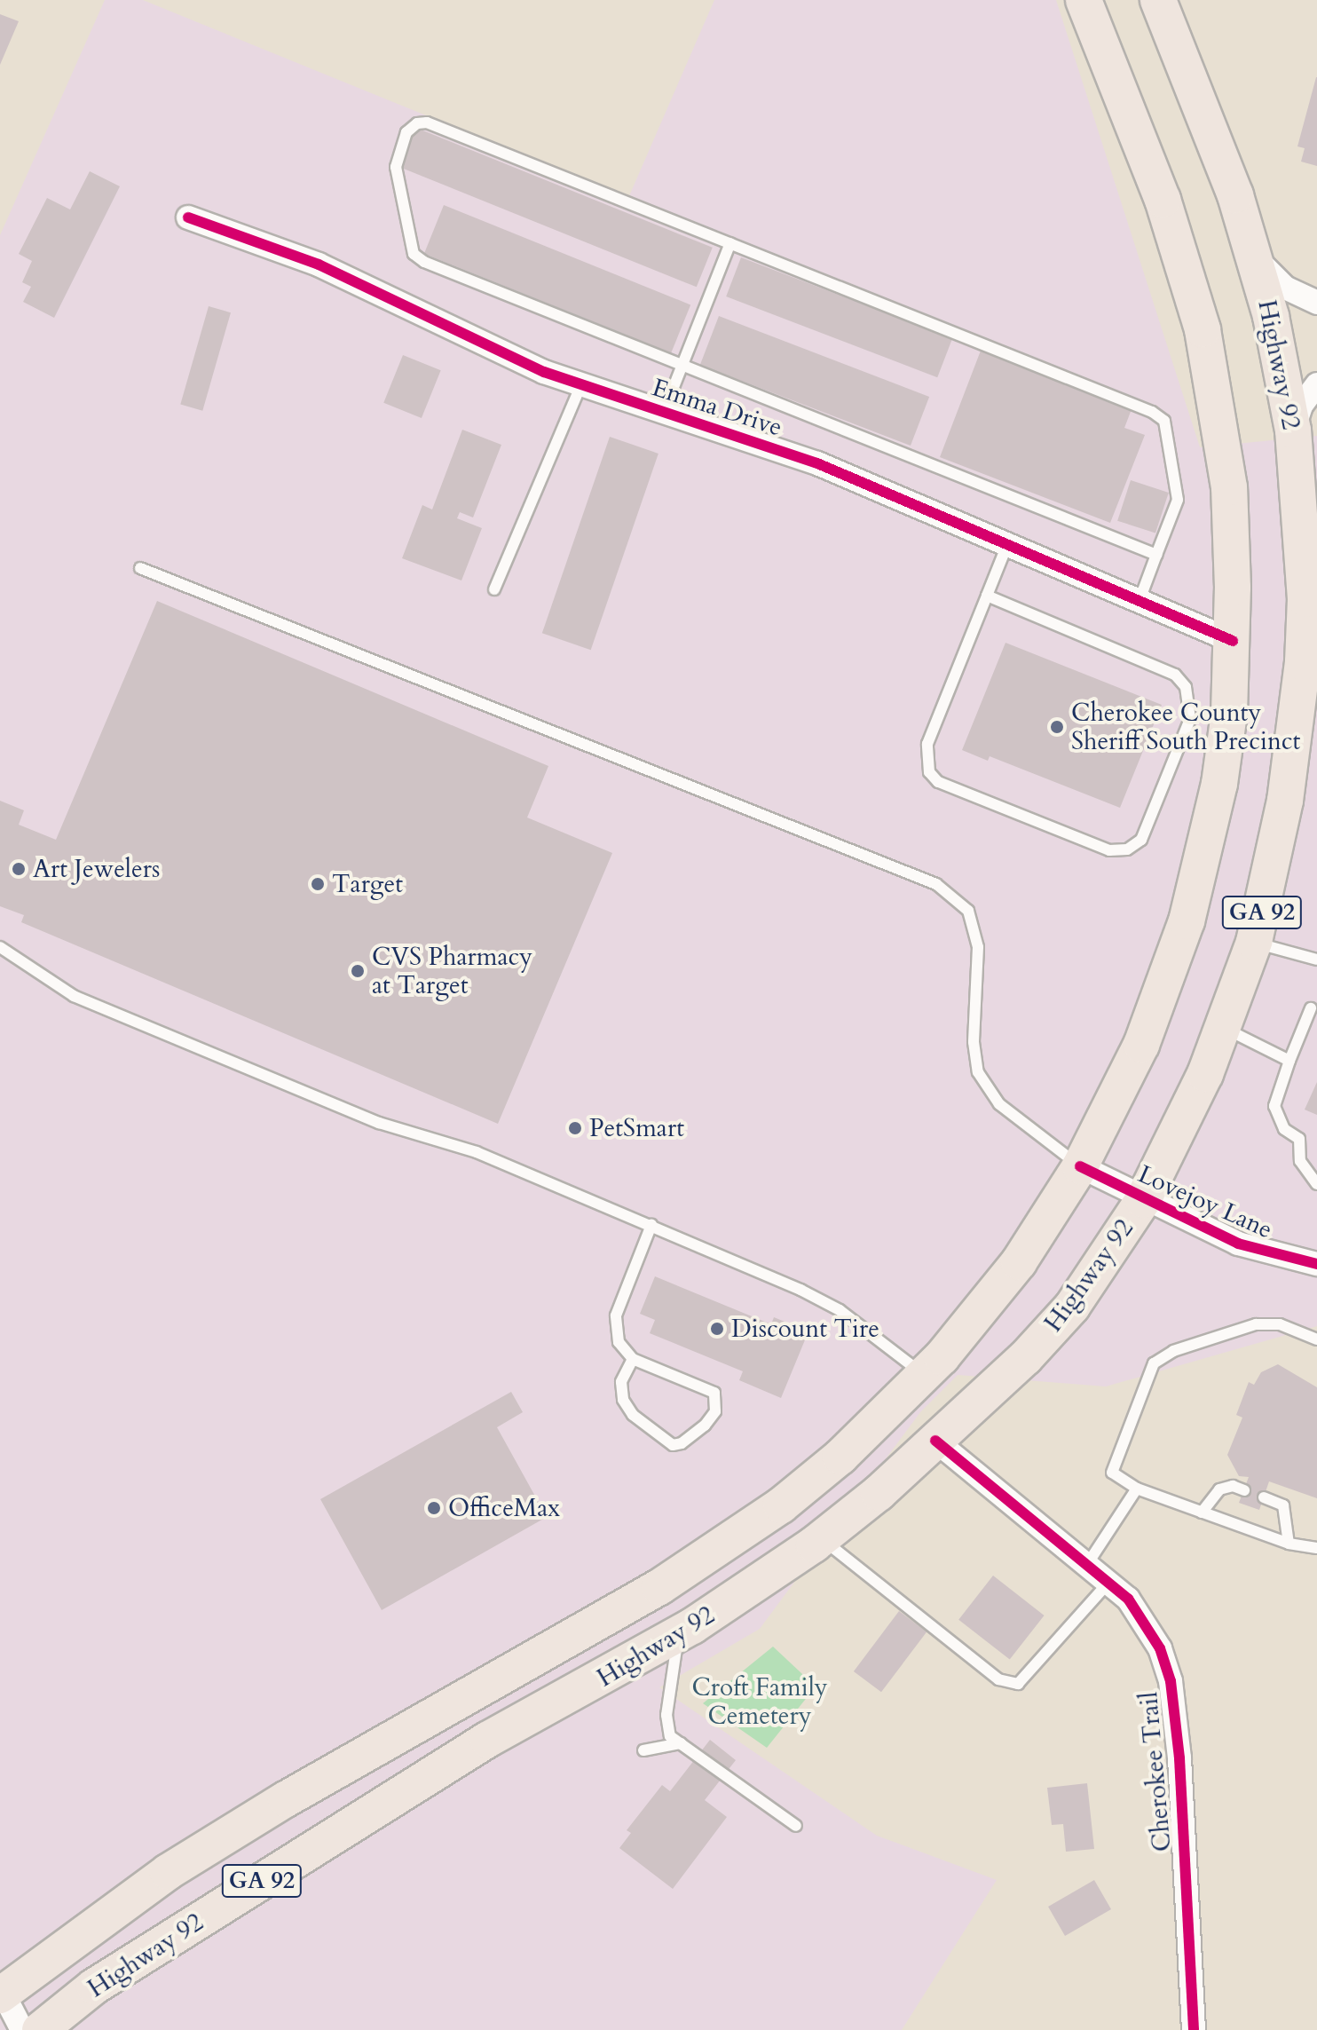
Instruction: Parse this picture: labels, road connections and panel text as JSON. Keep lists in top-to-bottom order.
{
  "streets": {
    "main road": ["Highway 92", "GA 92"],
    "street": ["Emma Drive", "Lovejoy Lane", "Cherokee Trail"]
  },
  "crossings": [
    ["Highway 92", "Emma Drive"],
    ["Highway 92", "Lovejoy Lane"],
    ["Highway 92", "Cherokee Trail"]
  ],
  "parks": ["Croft Family Cemetery"],
  "places": [
    "Cherokee County Sheriff South Precinct",
    "Art Jewelers",
    "Target",
    "CVS Pharmacy at Target",
    "PetSmart",
    "Discount Tire",
    "OfficeMax"
  ]
}
